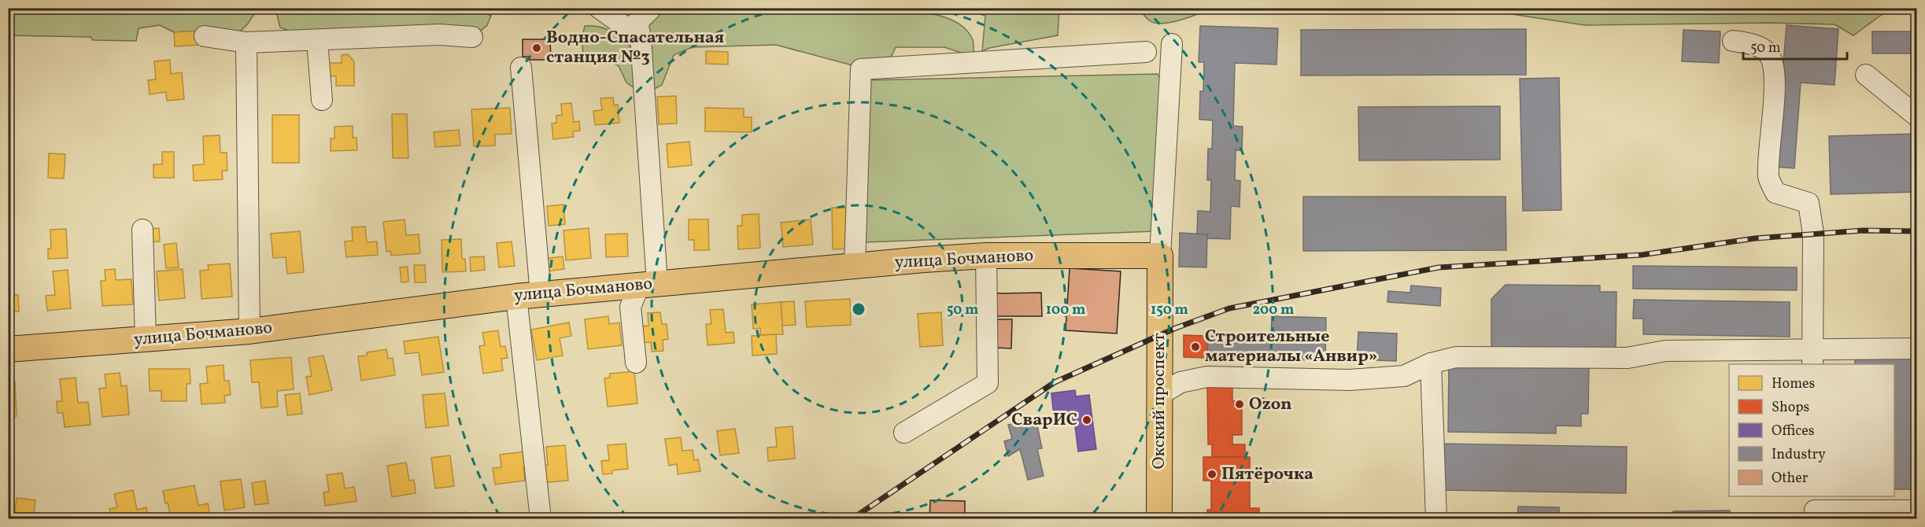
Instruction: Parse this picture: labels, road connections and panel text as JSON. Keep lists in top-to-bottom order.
{
  "streets": {
    "main road": ["улица Бочманово", "Окский проспект"]
  },
  "crossings": [
    ["улица Бочманово", "Окский проспект"]
  ],
  "places": [
    "Водно-Спасательная станция №3",
    "Строительные материалы «Анвир»",
    "Ozon",
    "СварИС",
    "Пятёрочка"
  ],
  "legend": [
    "Homes",
    "Shops",
    "Offices",
    "Industry",
    "Other"
  ],
  "scale_bar": "50 m",
  "rings": [
    "50 m",
    "100 m",
    "150 m",
    "200 m"
  ]
}
